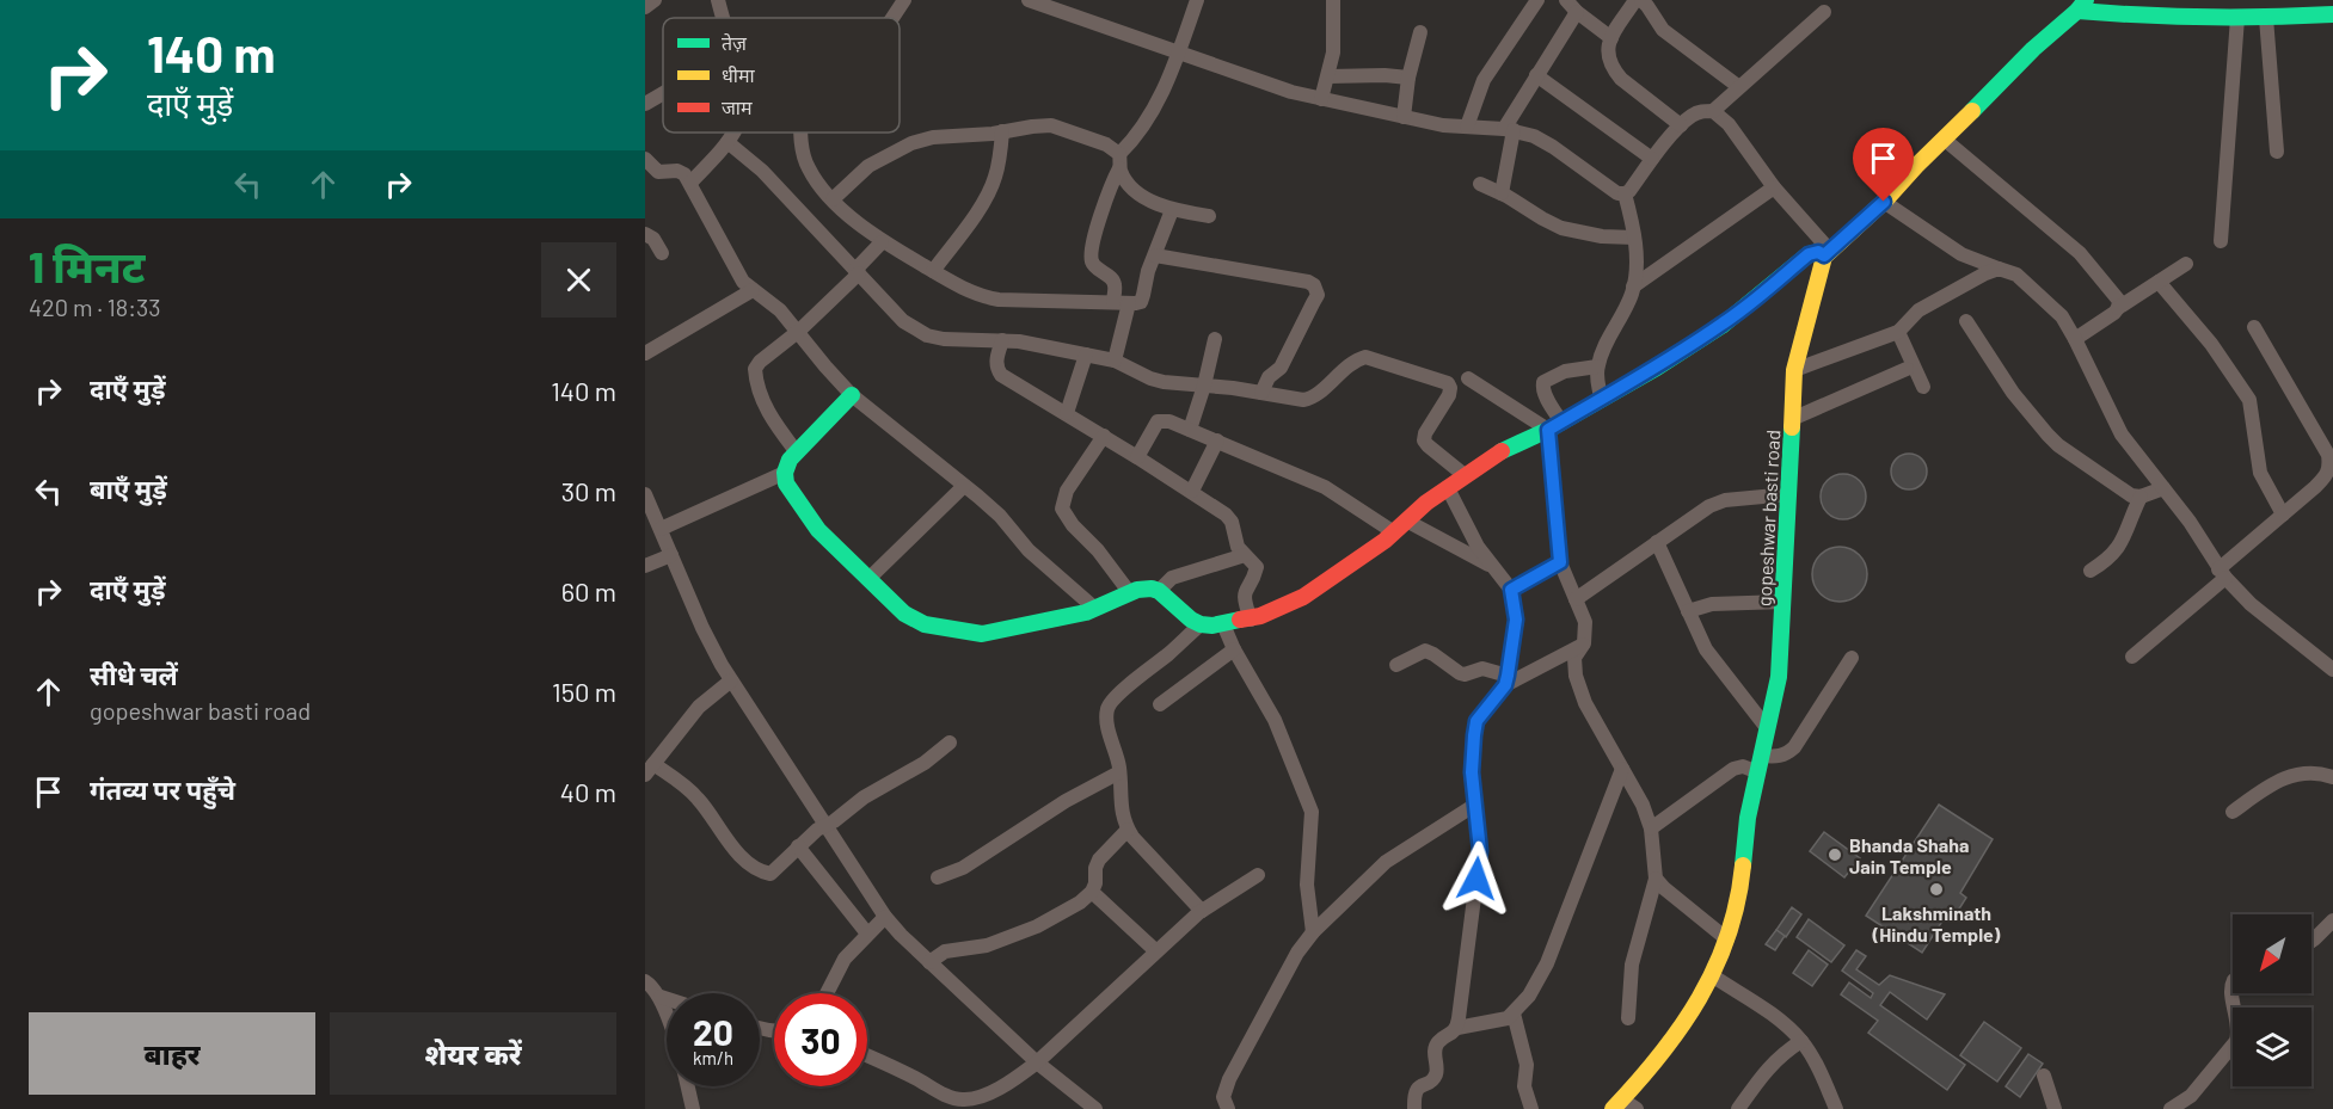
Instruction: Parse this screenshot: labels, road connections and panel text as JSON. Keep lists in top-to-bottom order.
{
  "streets": {
    "street": ["gopeshwar basti road"]
  },
  "places": ["Bhanda Shaha Jain Temple", "Lakshminath (Hindu Temple)"],
  "legend": ["तेज़", "धीमा", "जाम"],
  "north": "bottom left",
  "page": {
    "turn": ["140 m", "दाएँ मुड़ें"],
    "heading": ["1 मिनट", "420 m · 18:33"],
    "list": [
      {
        "name": "दाएँ मुड़ें",
        "value": "140 m"
      },
      {
        "name": "बाएँ मुड़ें",
        "value": "30 m"
      },
      {
        "name": "दाएँ मुड़ें",
        "value": "60 m"
      },
      {
        "name": "सीधे चलें",
        "note": "gopeshwar basti road",
        "value": "150 m"
      },
      {
        "name": "गंतव्य पर पहुँचे",
        "value": "40 m"
      }
    ],
    "speed": "20 km/h",
    "limit": "30",
    "buttons": ["बाहर", "शेयर करें"]
  }
}
